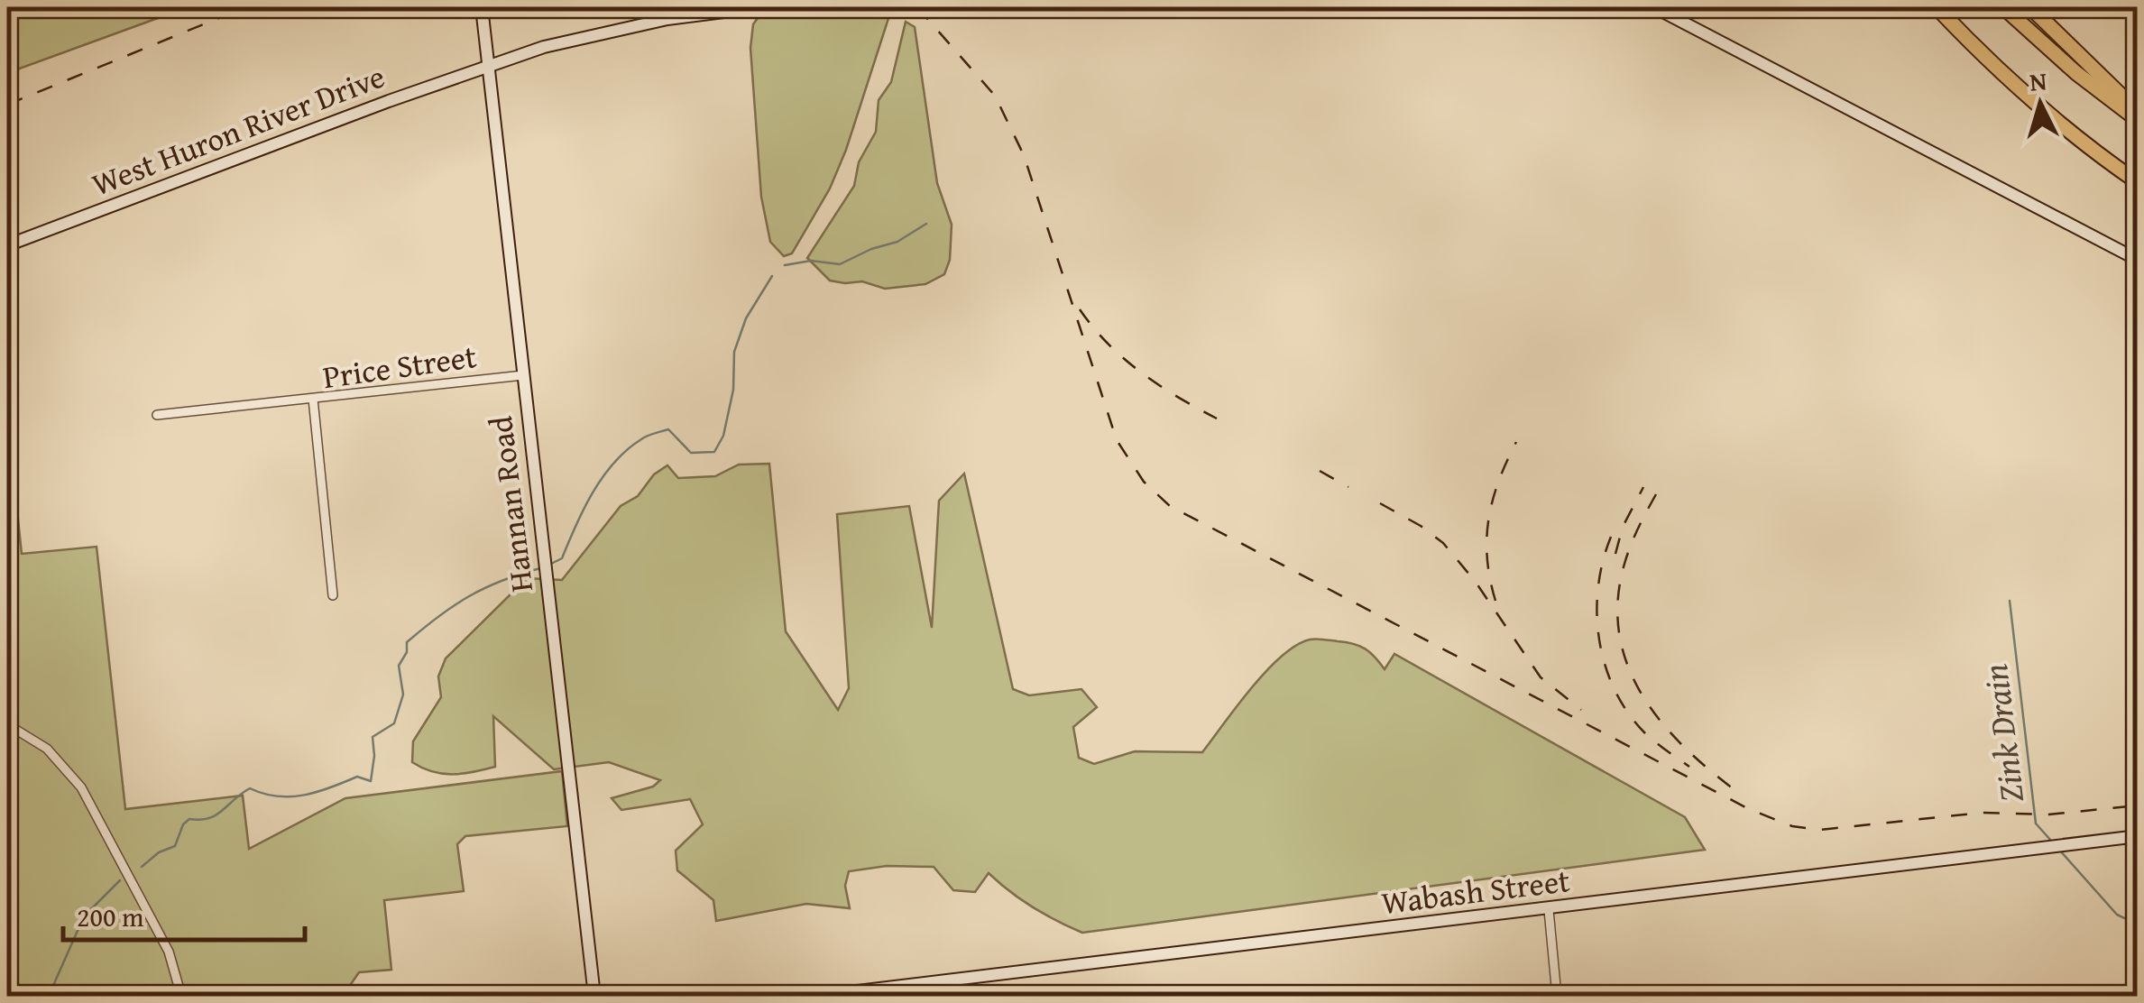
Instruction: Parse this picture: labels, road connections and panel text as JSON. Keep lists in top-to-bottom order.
{
  "streets": {
    "street": [
      "West Huron River Drive",
      "Price Street",
      "Hannan Road",
      "Wabash Street"
    ]
  },
  "crossings": [
    ["West Huron River Drive", "Hannan Road"],
    ["Price Street", "Hannan Road"]
  ],
  "water": ["Zink Drain"],
  "scale_bar": "200 m",
  "north": "top"
}
